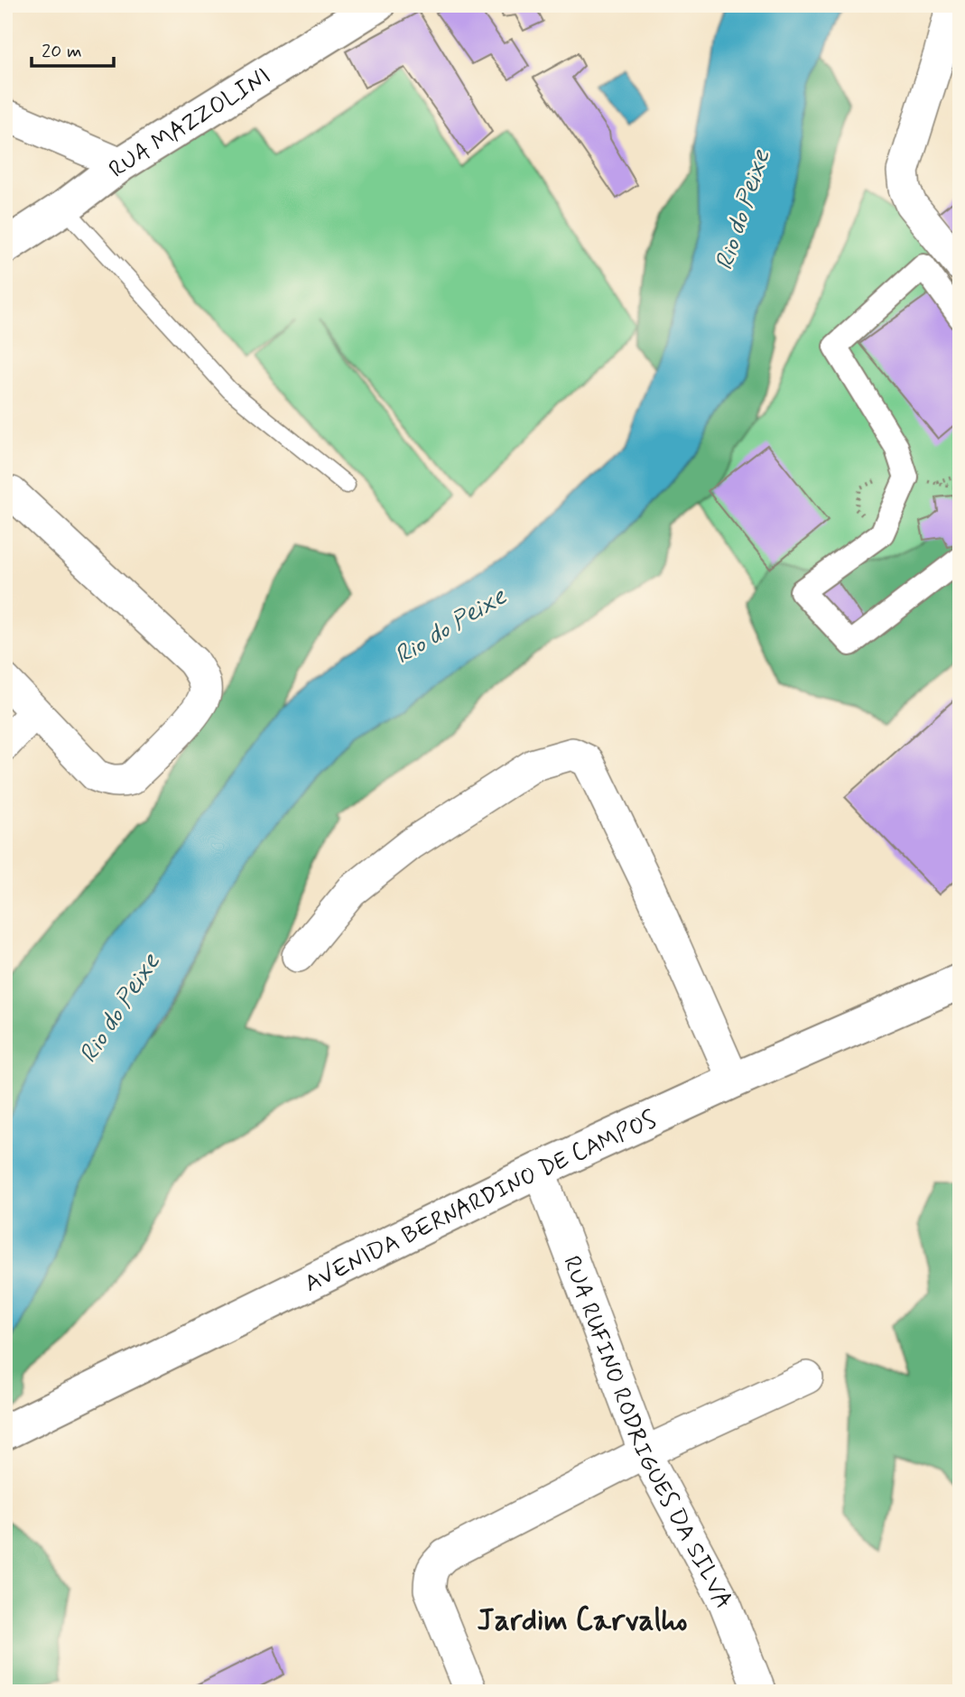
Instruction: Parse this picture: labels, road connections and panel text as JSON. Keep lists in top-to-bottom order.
{
  "streets": {
    "street": ["RUA MAZZOLINI", "AVENIDA BERNARDINO DE CAMPOS", "RUA RUFINO RODRIGUES DA SILVA"]
  },
  "crossings": [
    ["AVENIDA BERNARDINO DE CAMPOS", "RUA RUFINO RODRIGUES DA SILVA"]
  ],
  "districts": ["Jardim Carvalho"],
  "water": ["Rio do Peixe"],
  "scale_bar": "20 m"
}
